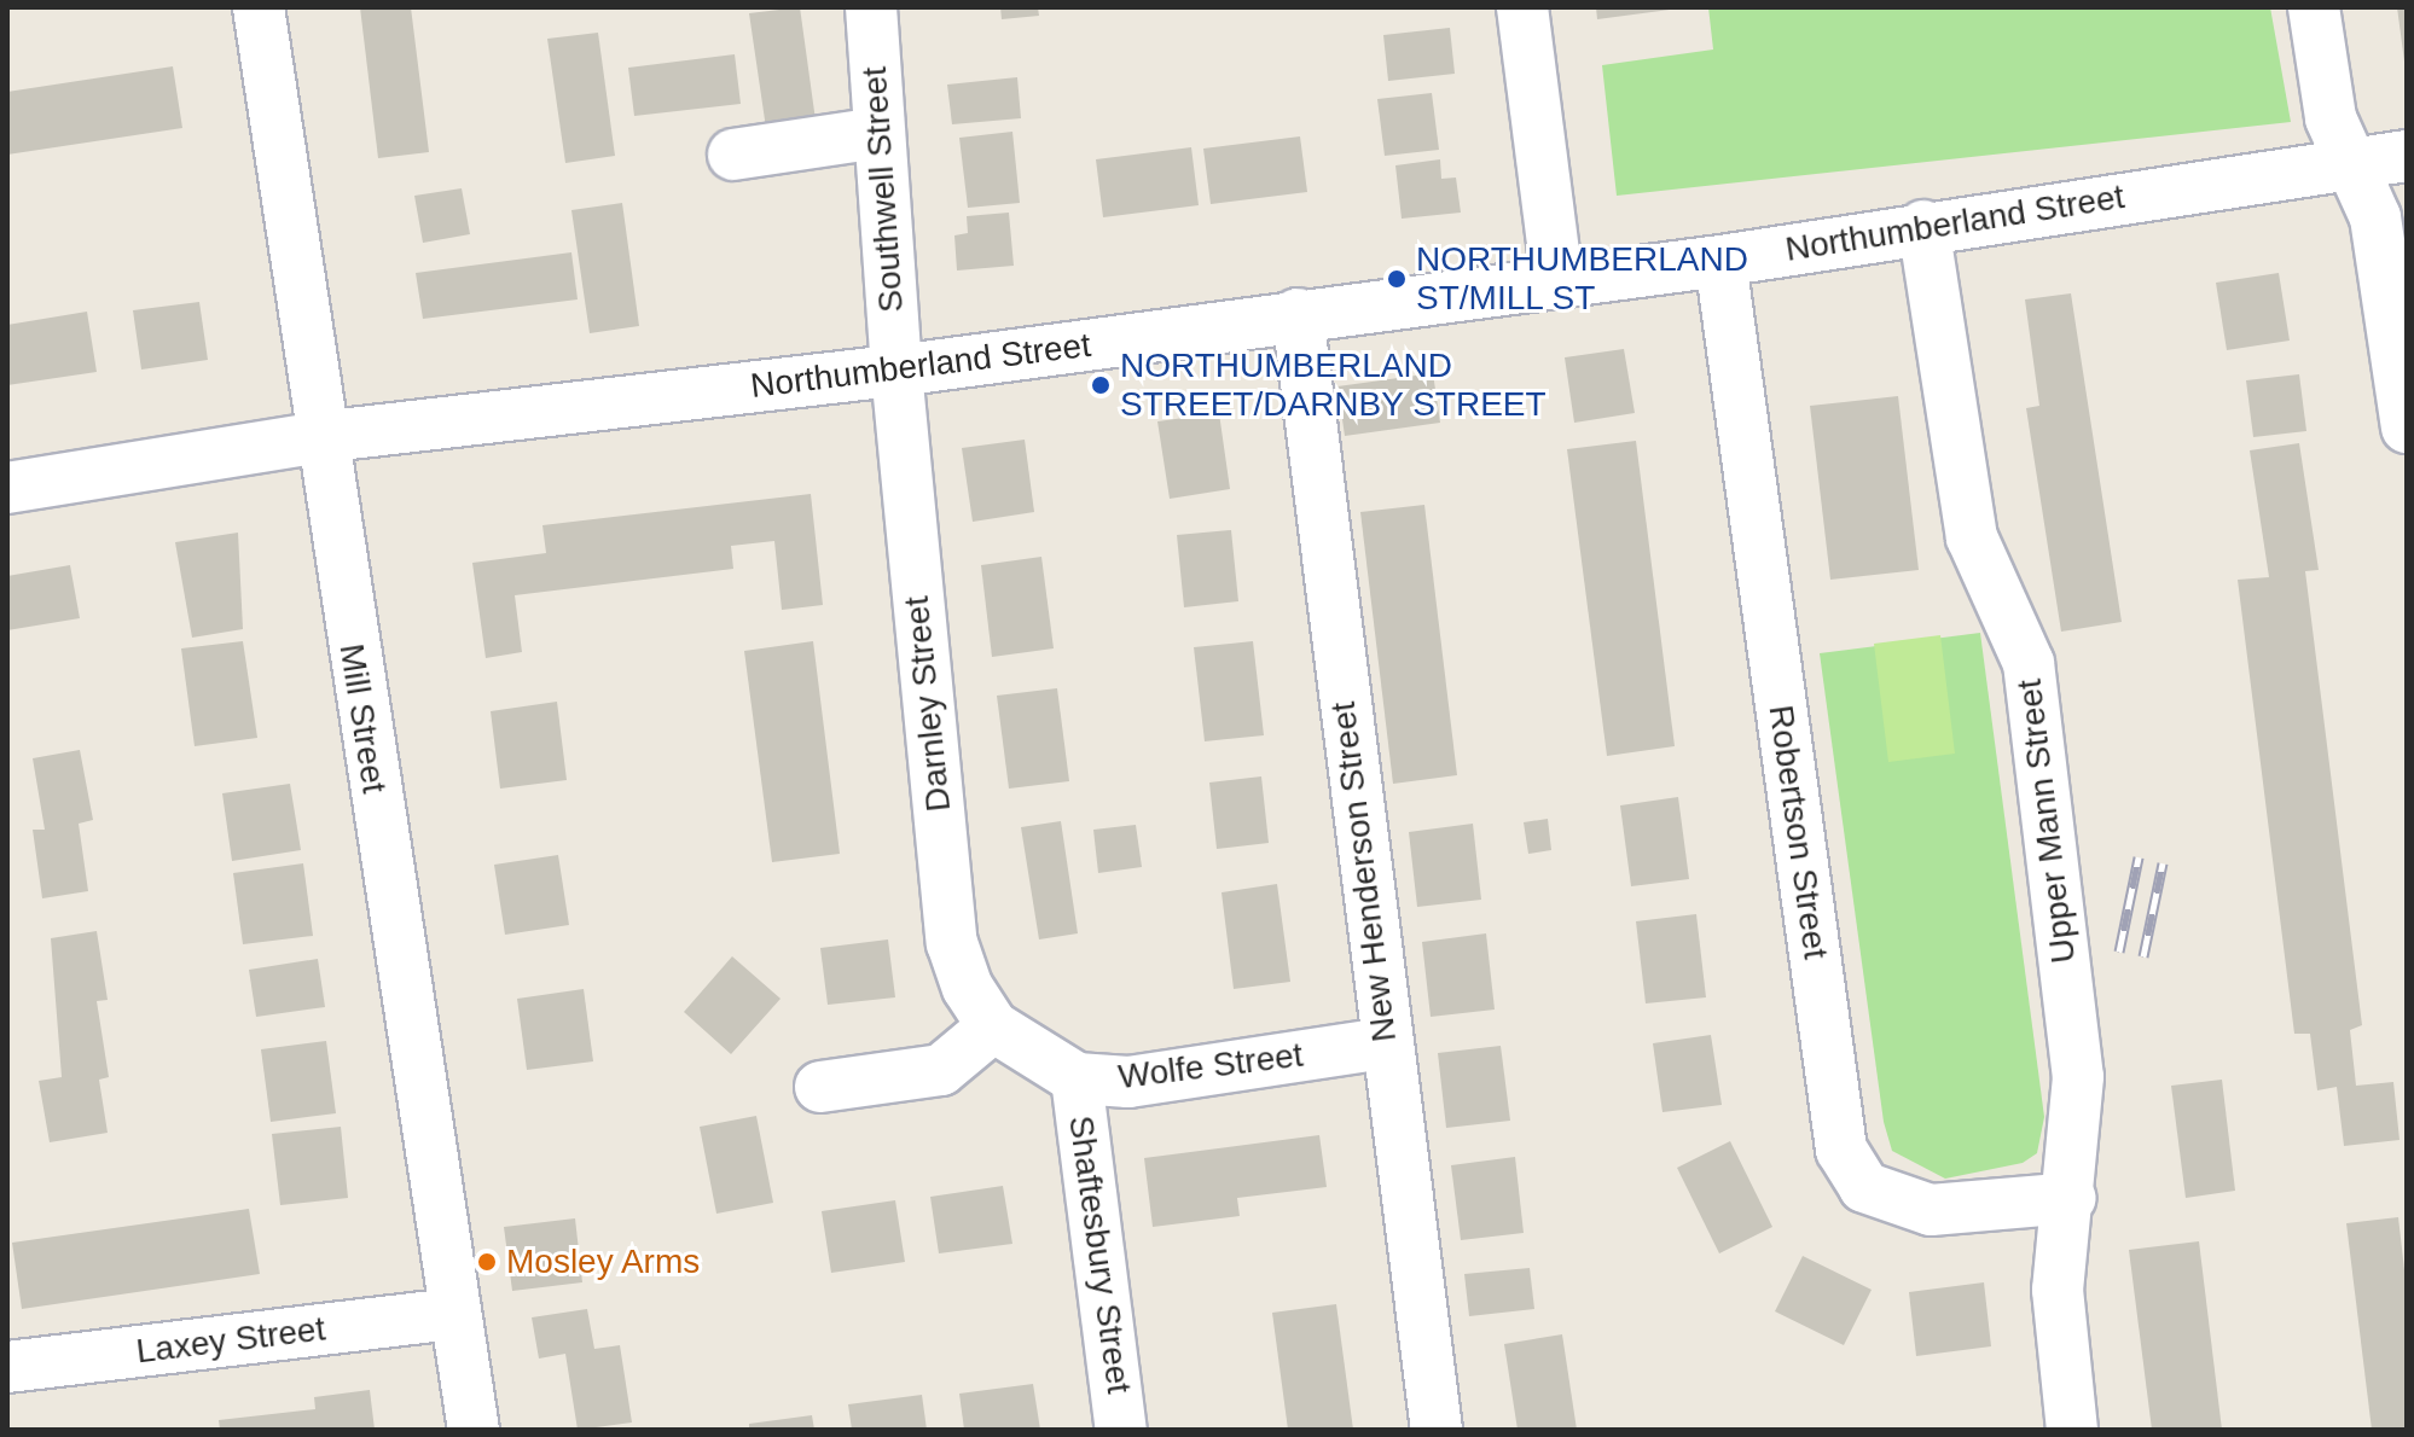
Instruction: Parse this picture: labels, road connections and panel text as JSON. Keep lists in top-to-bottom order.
{
  "streets": {
    "street": [
      "Southwell Street",
      "Northumberland Street",
      "Darnley Street",
      "Mill Street",
      "Upper Mann Street",
      "Robertson Street",
      "New Henderson Street",
      "Wolfe Street",
      "Shaftesbury Street",
      "Laxey Street"
    ]
  },
  "crossings": [
    ["Southwell Street", "Northumberland Street"],
    ["Southwell Street", "Darnley Street"],
    ["Northumberland Street", "Darnley Street"],
    ["Northumberland Street", "Mill Street"],
    ["Northumberland Street", "Upper Mann Street"],
    ["Northumberland Street", "Robertson Street"],
    ["Northumberland Street", "New Henderson Street"],
    ["Darnley Street", "Wolfe Street"],
    ["Mill Street", "Laxey Street"],
    ["Upper Mann Street", "Robertson Street"],
    ["New Henderson Street", "Wolfe Street"],
    ["Wolfe Street", "Shaftesbury Street"]
  ],
  "places": ["NORTHUMBERLAND ST/MILL ST", "NORTHUMBERLAND STREET/DARNBY STREET", "Mosley Arms"]
}
